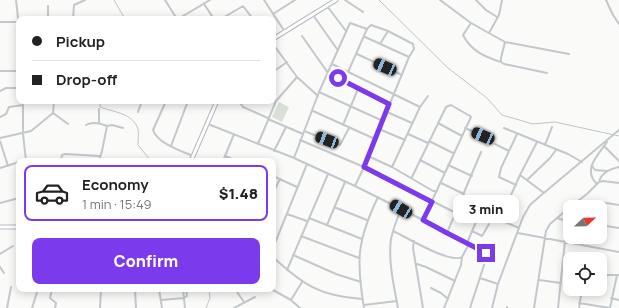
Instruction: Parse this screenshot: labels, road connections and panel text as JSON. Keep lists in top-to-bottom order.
{
  "north": "right",
  "page": {
    "banner": ["Pickup", "Drop-off"],
    "list": [
      {
        "name": "Economy",
        "note": "1 min · 15:49",
        "value": "$1.48"
      }
    ],
    "bubble": "3 min",
    "buttons": "Confirm"
  }
}
